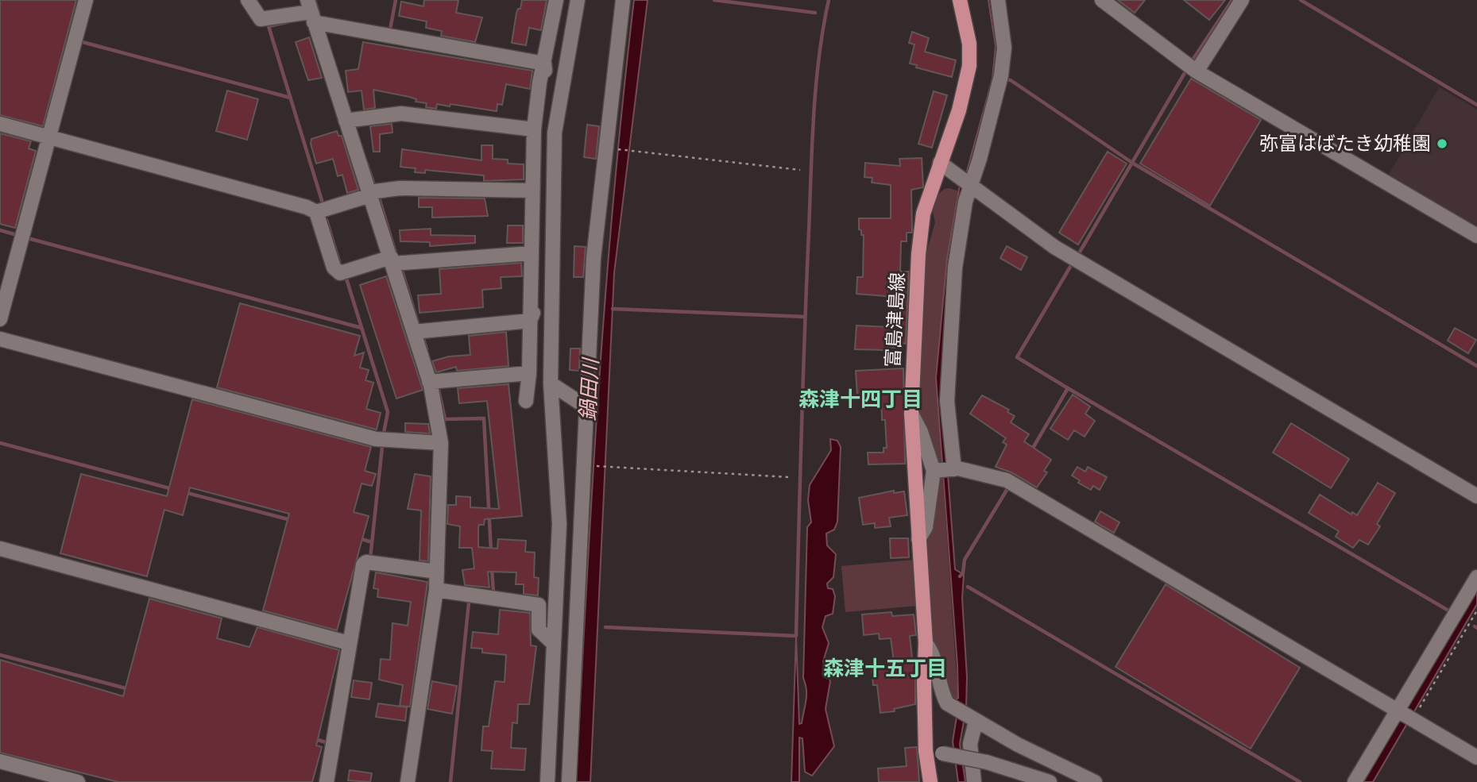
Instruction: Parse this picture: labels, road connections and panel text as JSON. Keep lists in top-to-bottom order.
{
  "streets": {
    "main road": ["富島津島線"]
  },
  "districts": ["森津十四丁目", "森津十五丁目"],
  "water": ["鍋田川"],
  "places": ["弥富はばたき幼稚園"]
}
